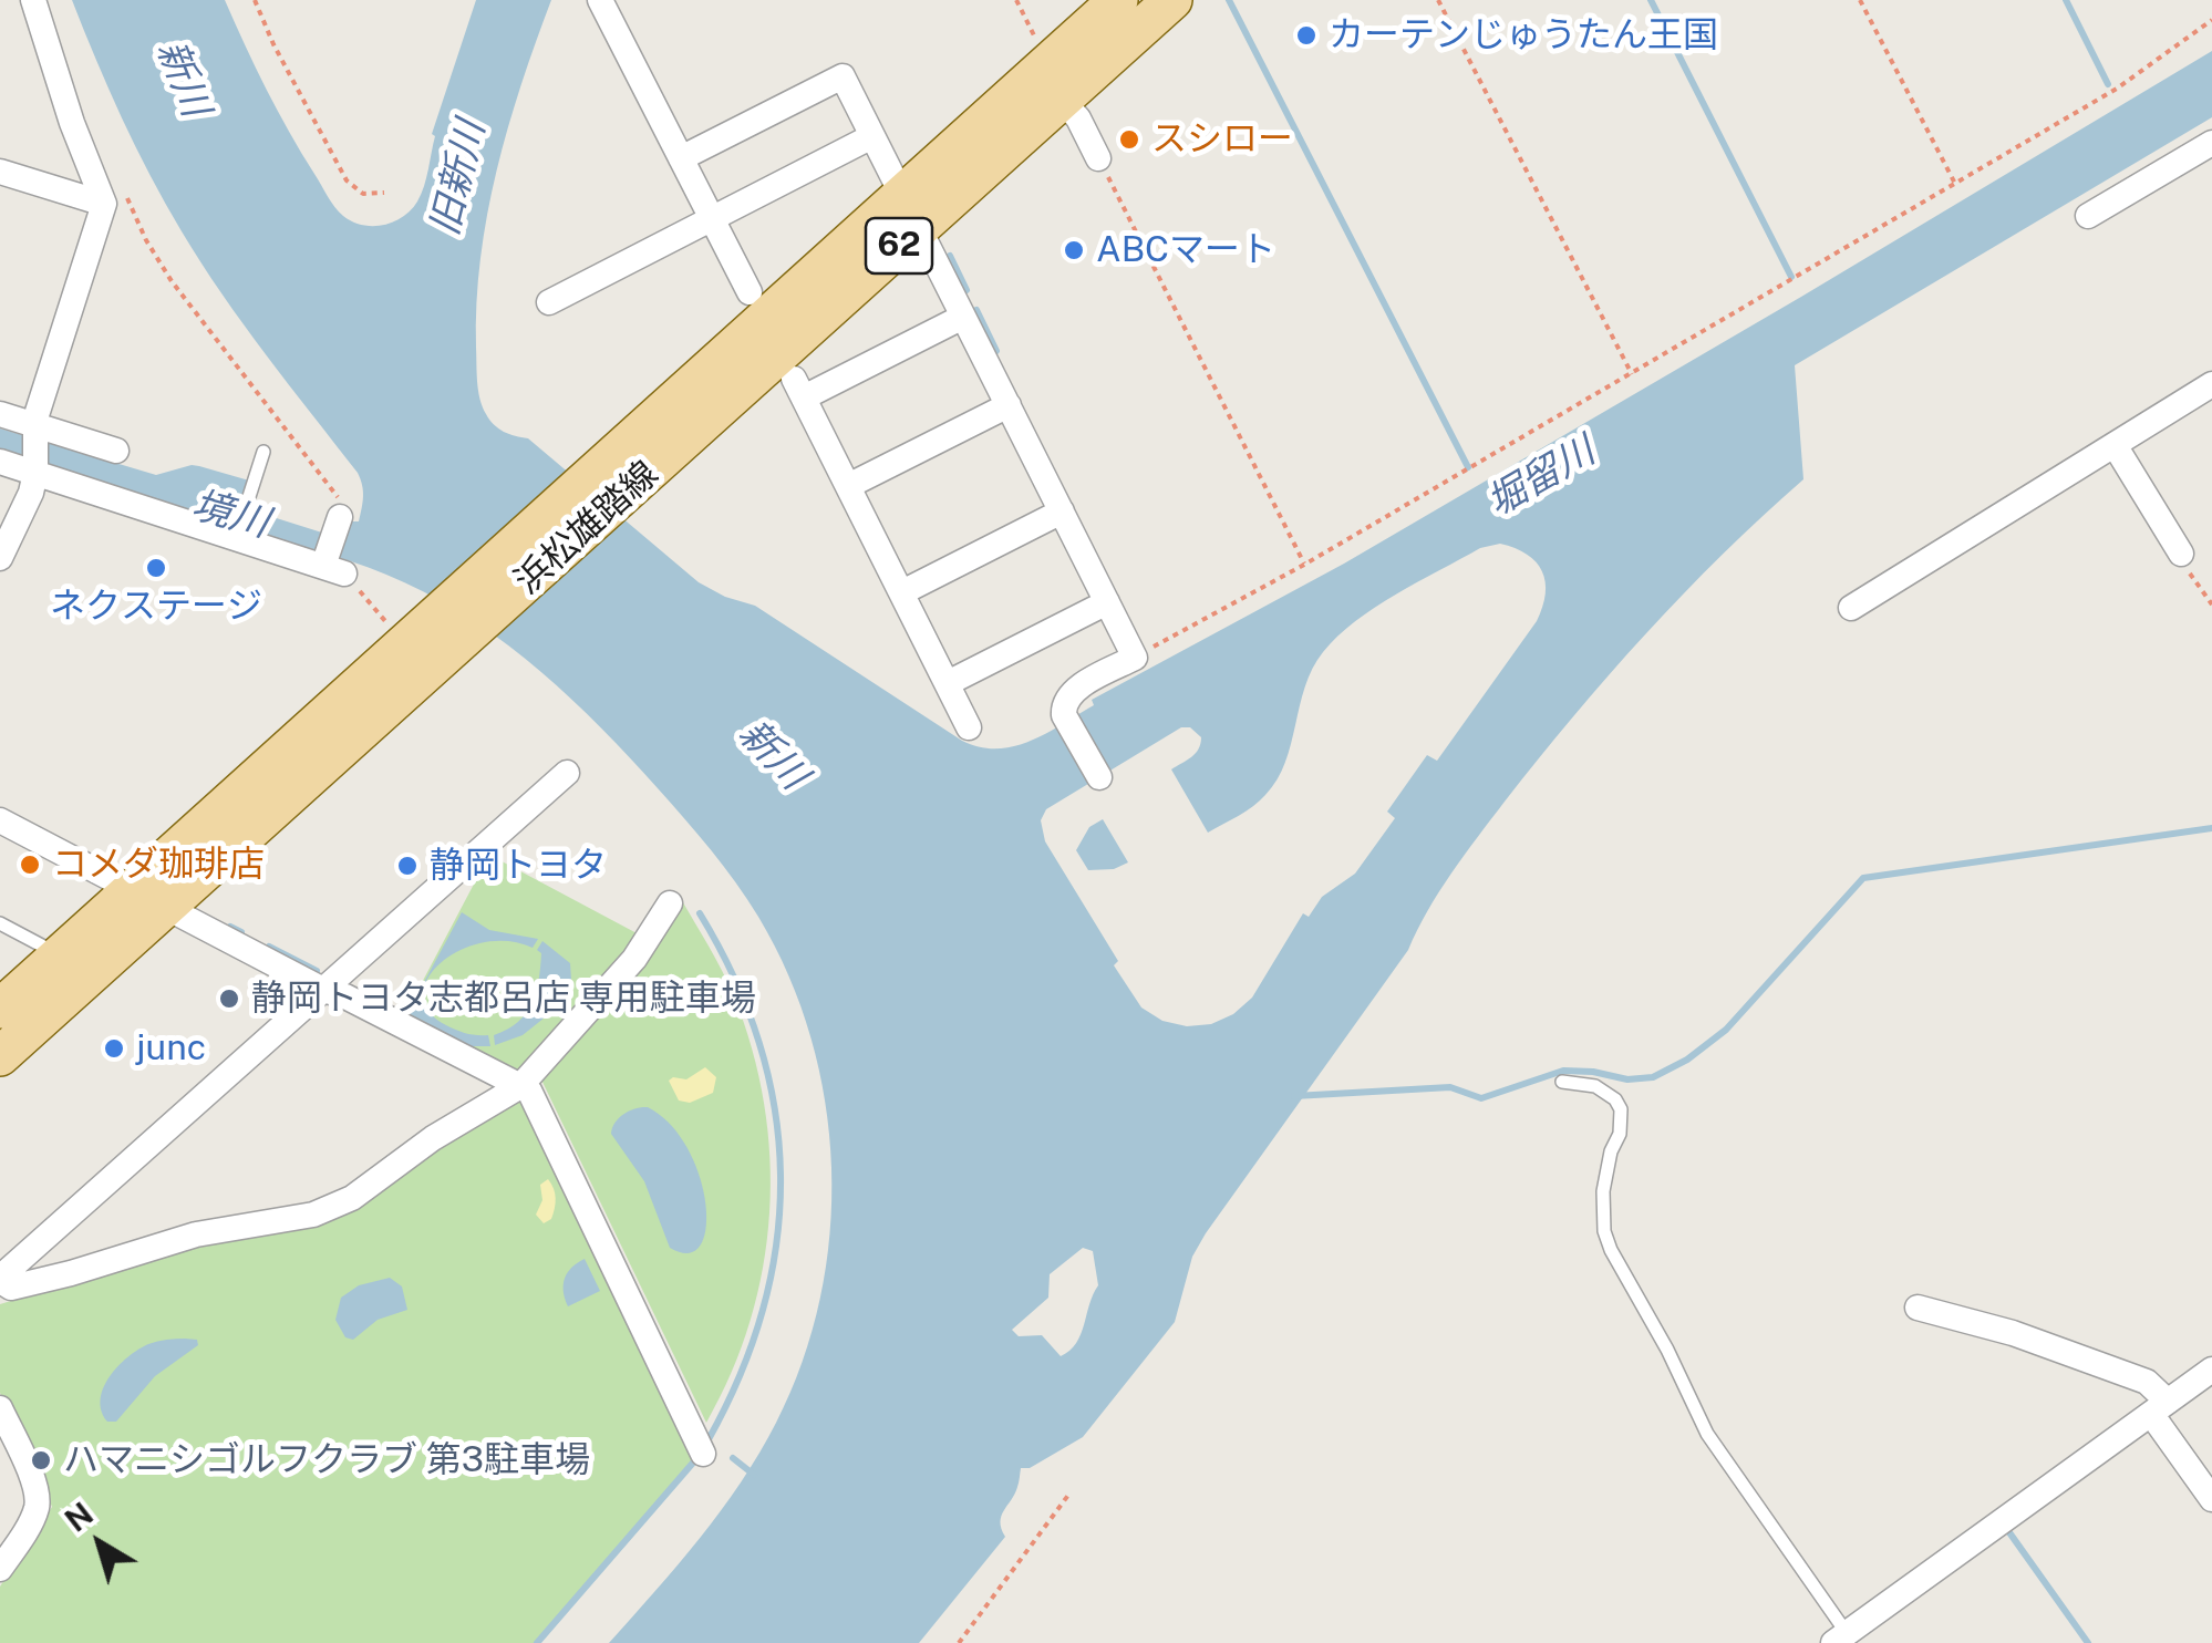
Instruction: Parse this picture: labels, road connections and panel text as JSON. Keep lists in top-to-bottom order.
{
  "streets": {
    "main road": ["62", "浜松雄踏線"]
  },
  "water": [
    "新川",
    "旧新川",
    "堀留川",
    "境川"
  ],
  "places": [
    "カーテンじゅうたん王国",
    "スシロー",
    "ABCマート",
    "ネクステージ",
    "コメダ珈琲店",
    "静岡トヨタ",
    "静岡トヨタ志都呂店 専用駐車場",
    "junc",
    "ハマニシゴルフクラブ 第3駐車場"
  ],
  "north": "top left"
}
